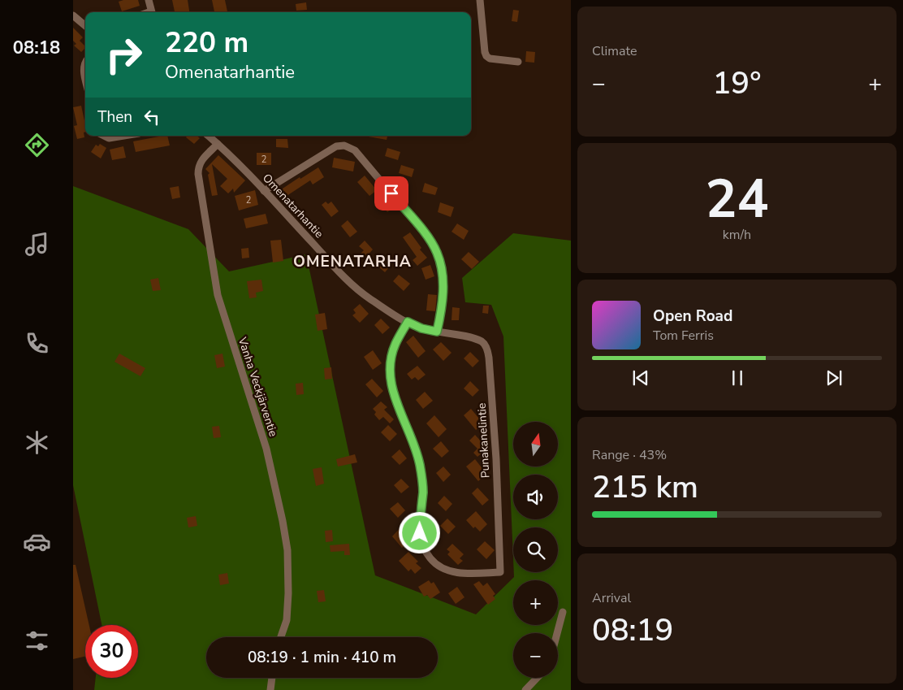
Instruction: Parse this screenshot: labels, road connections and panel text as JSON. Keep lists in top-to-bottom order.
{
  "streets": {
    "street": ["Omenatarhantie", "Vanha Veckjärventie", "Punakanelintie"]
  },
  "crossings": [
    ["Omenatarhantie", "Vanha Veckjärventie"],
    ["Omenatarhantie", "Punakanelintie"]
  ],
  "districts": ["OMENATARHA"],
  "house_numbers": ["2", "2"],
  "north": "top",
  "page": {
    "tabs": "08:18",
    "tile": [
      "Climate",
      ["24", "km/h"],
      ["Range · 43%", "215 km"],
      ["Arrival", "08:19"]
    ],
    "turn": ["220 m", "Omenatarhantie"],
    "heat": ["−", "19°", "+"],
    "then": "Then",
    "song": ["Open Road", "Tom Ferris"],
    "map_buttons": ["+", "−"],
    "limit": "30",
    "trip": "08:19 · 1 min · 410 m"
  }
}
